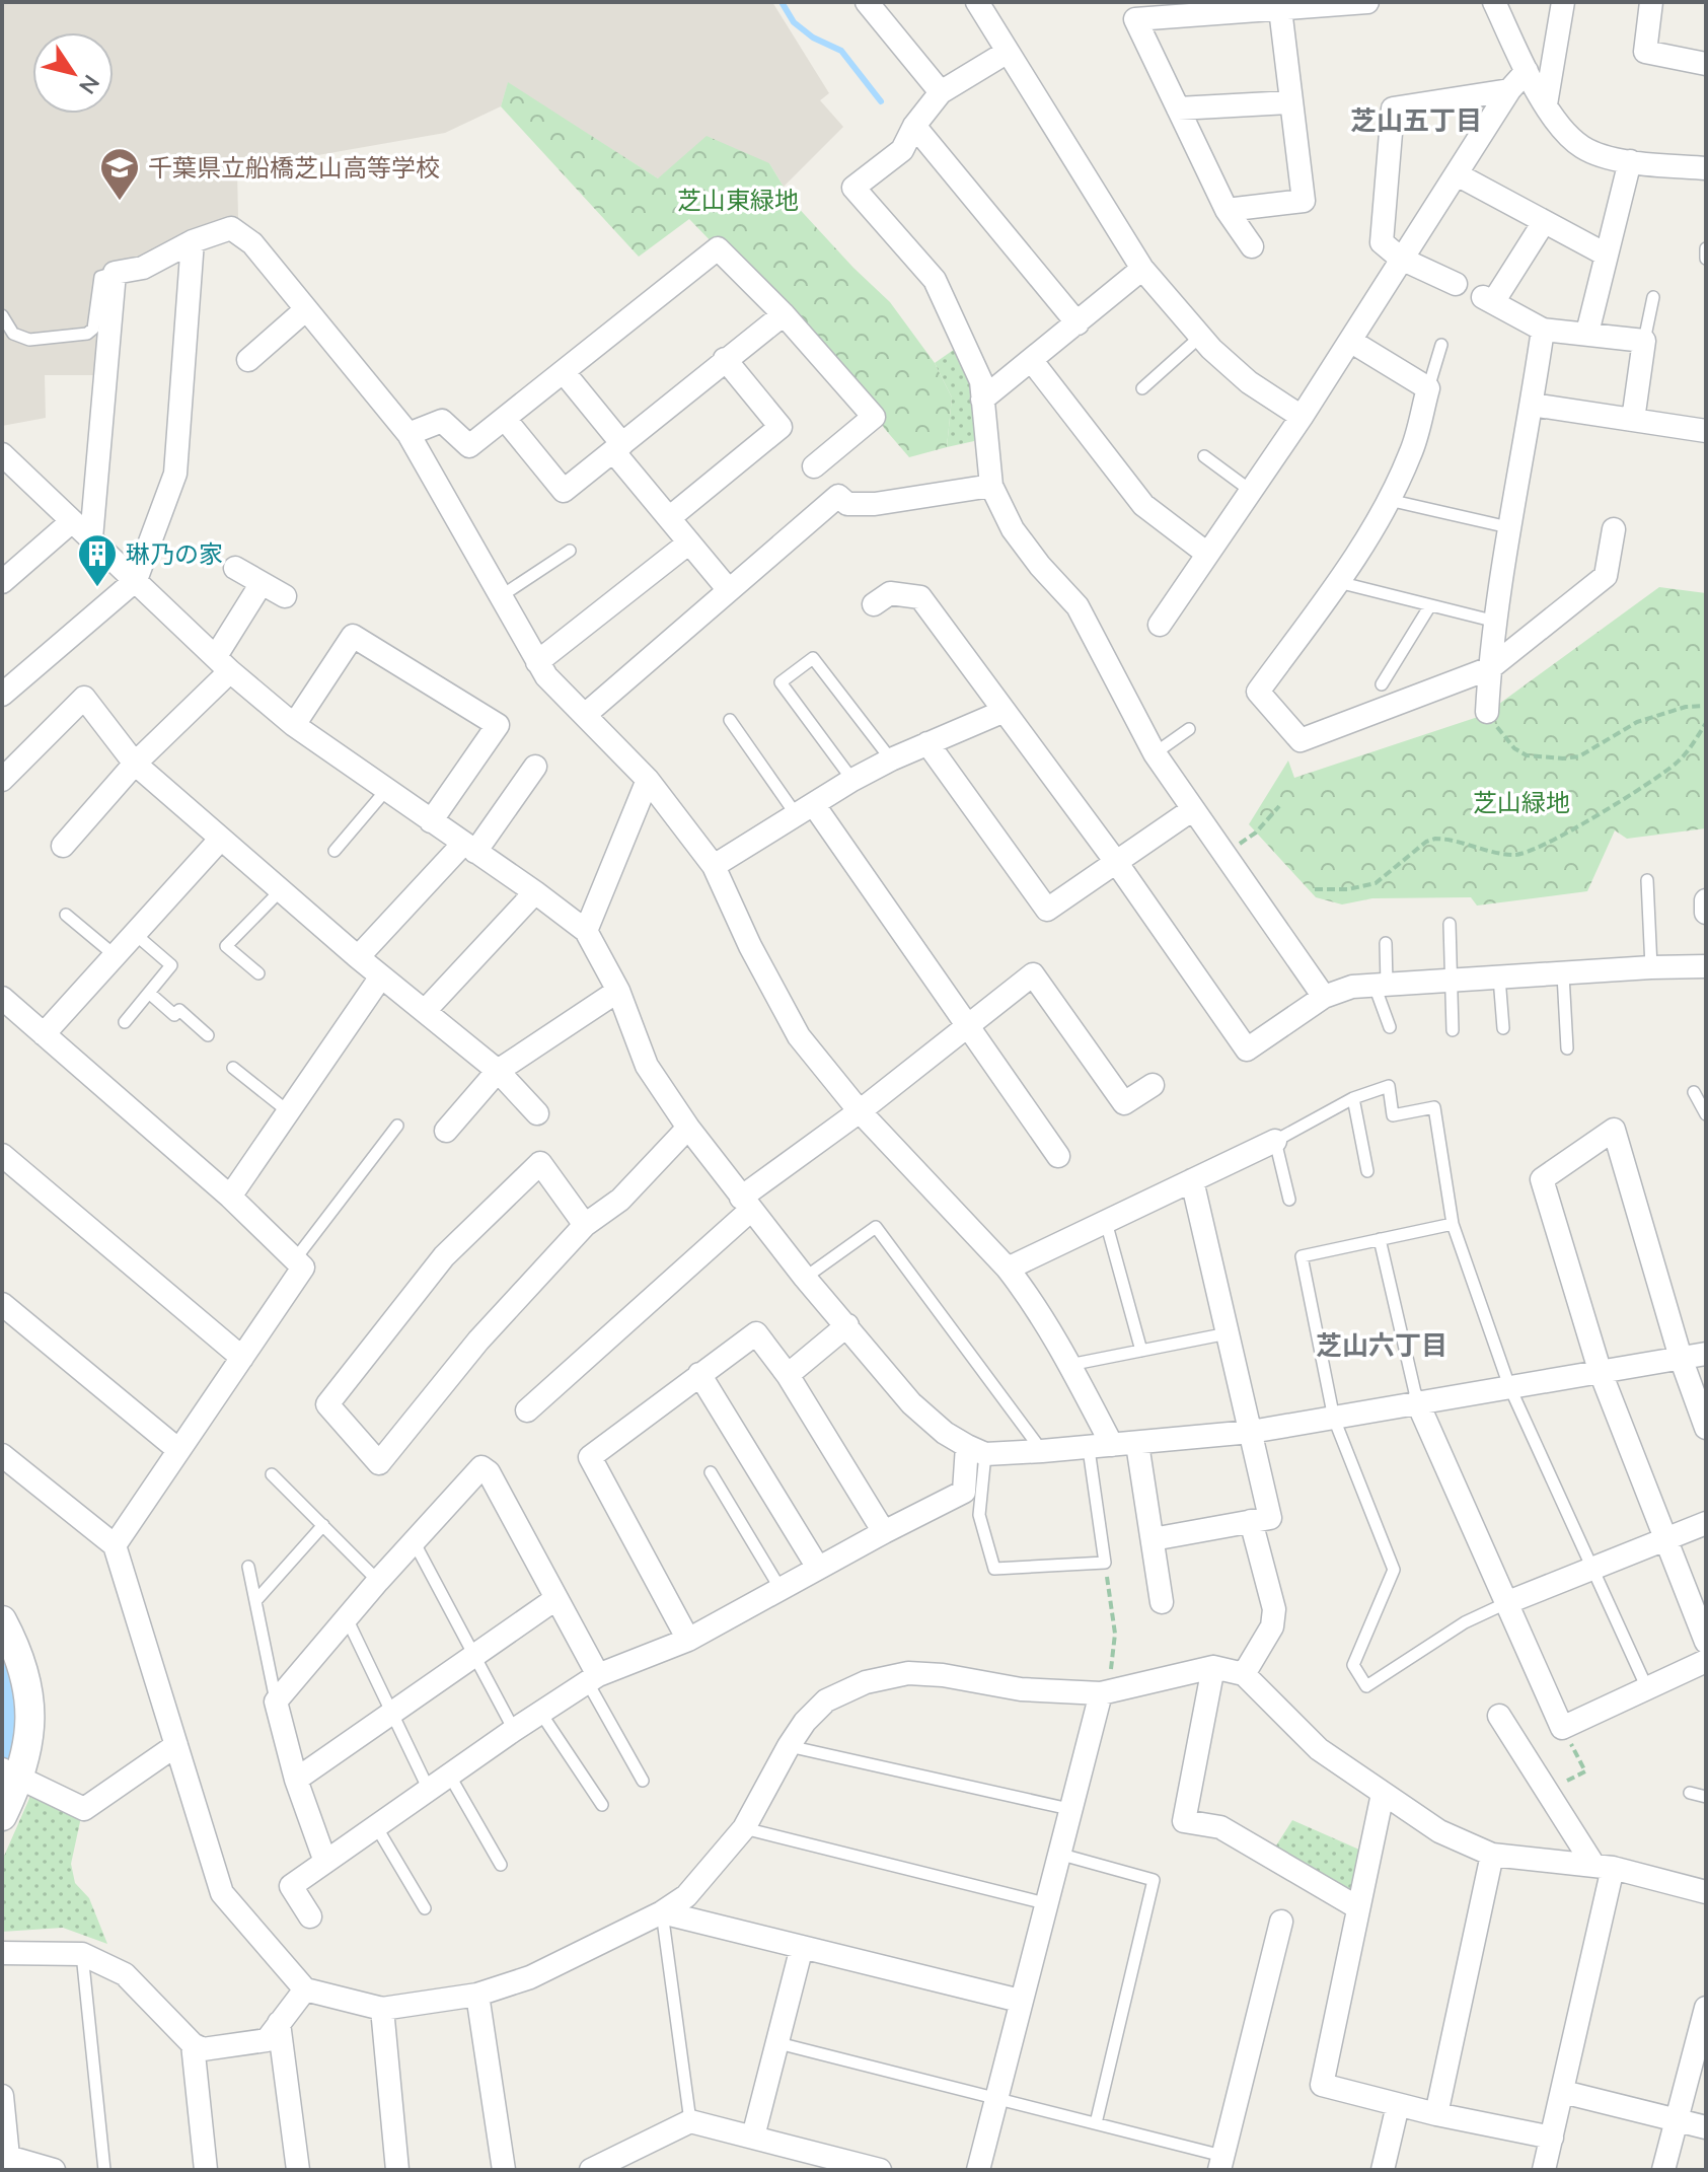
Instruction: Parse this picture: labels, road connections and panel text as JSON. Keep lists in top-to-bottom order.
{
  "districts": ["芝山五丁目", "芝山六丁目"],
  "parks": ["芝山東緑地", "芝山緑地"],
  "places": {
    "school or university": ["千葉県立船橋芝山高等学校"],
    "building": ["琳乃の家"]
  },
  "north": "bottom right"
}
